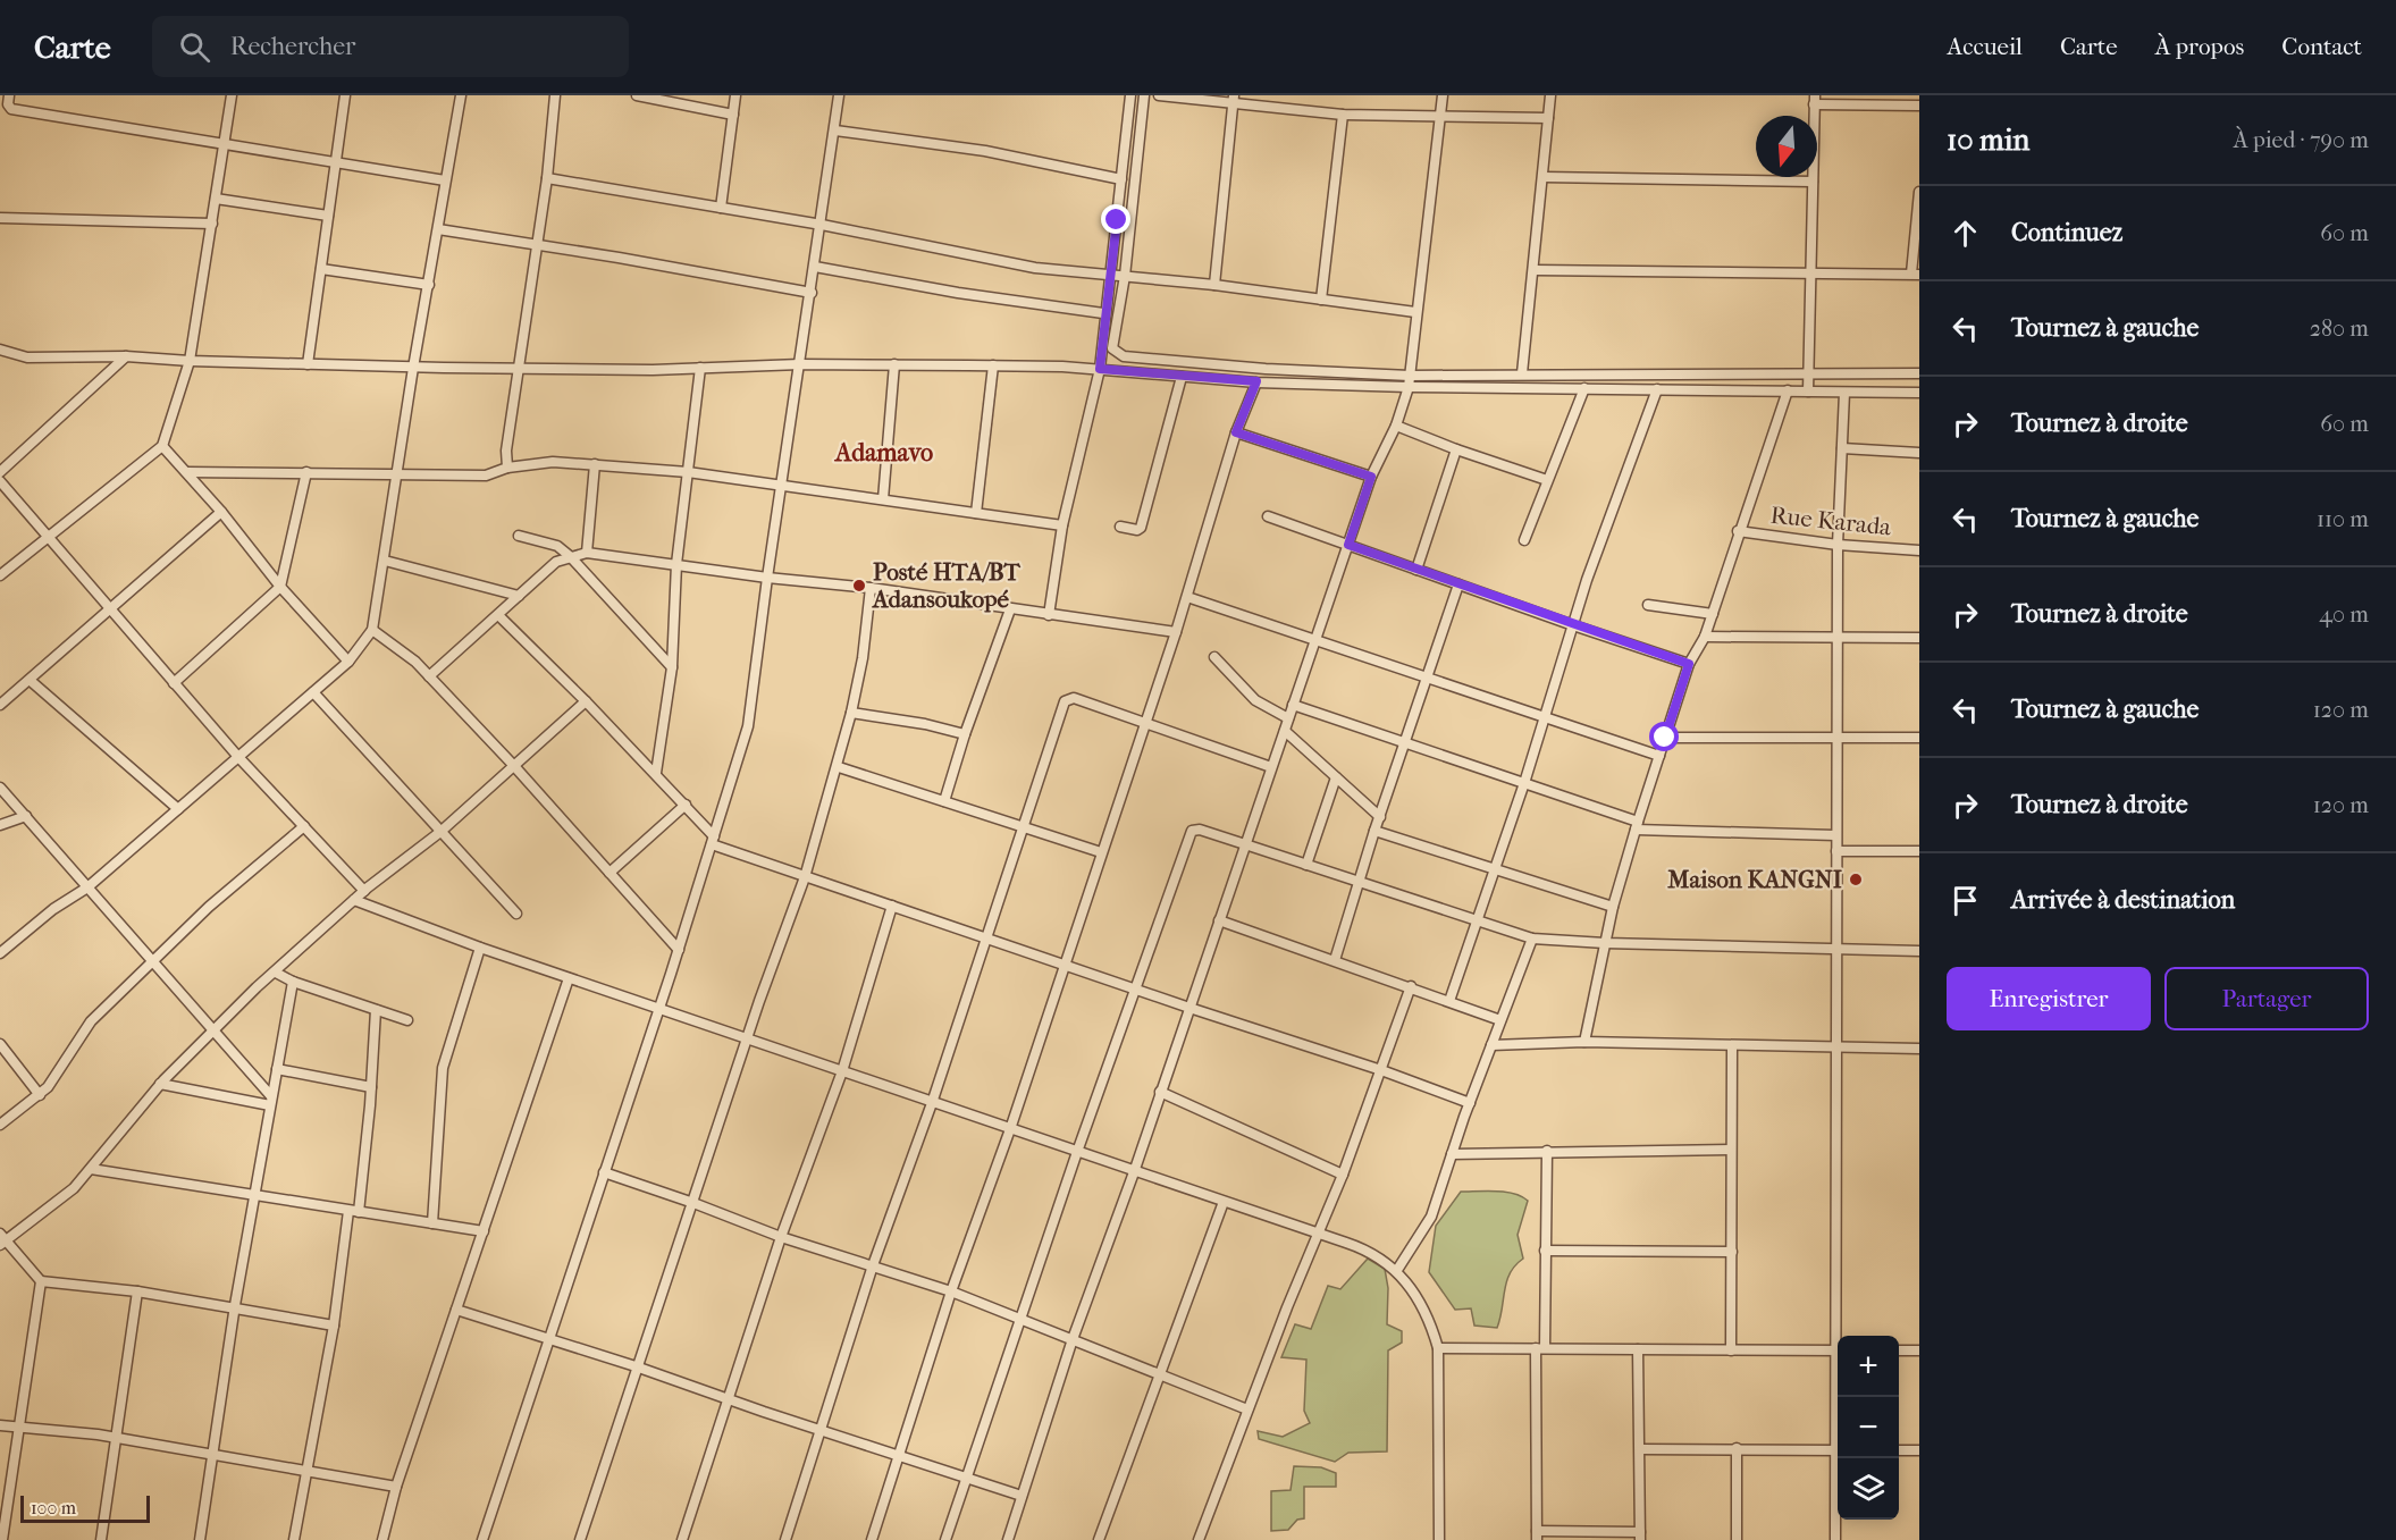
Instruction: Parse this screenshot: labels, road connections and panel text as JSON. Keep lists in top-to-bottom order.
{
  "streets": {
    "street": ["Rue Karada"]
  },
  "districts": ["Adamavo"],
  "places": ["Posté HTA/BT Adansoukopé", "Maison KANGNI"],
  "scale_bar": "100 m",
  "north": "bottom",
  "page": {
    "header": "Carte",
    "search": "Rechercher",
    "nav": [
      "Accueil",
      "Carte",
      "À propos",
      "Contact"
    ],
    "heading": ["10 min", "À pied · 790 m"],
    "list": [
      ["Continuez", "60 m"],
      ["Tournez à gauche", "280 m"],
      ["Tournez à droite", "60 m"],
      ["Tournez à gauche", "110 m"],
      ["Tournez à droite", "40 m"],
      ["Tournez à gauche", "120 m"],
      ["Tournez à droite", "120 m"],
      "Arrivée à destination"
    ],
    "buttons": ["Enregistrer", "Partager"],
    "map_buttons": ["+", "−"],
    "scale": "100 m"
  }
}
